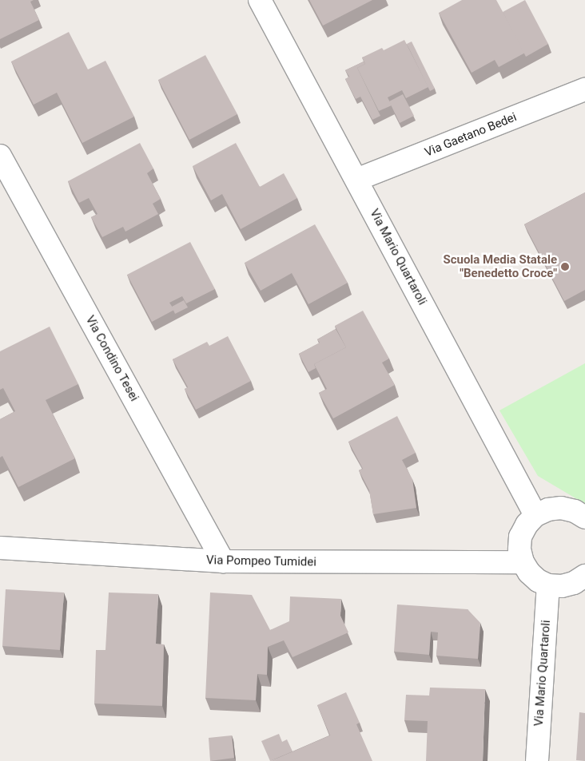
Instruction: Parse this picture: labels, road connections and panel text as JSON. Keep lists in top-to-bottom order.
{
  "streets": {
    "street": [
      "Via Gaetano Bedei",
      "Via Mario Quartaroli",
      "Via Condino Tesei",
      "Via Pompeo Tumidei"
    ]
  },
  "crossings": [
    ["Via Gaetano Bedei", "Via Mario Quartaroli"],
    ["Via Condino Tesei", "Via Pompeo Tumidei"]
  ],
  "places": ["Scuola Media Statale \"Benedetto Croce\""]
}
